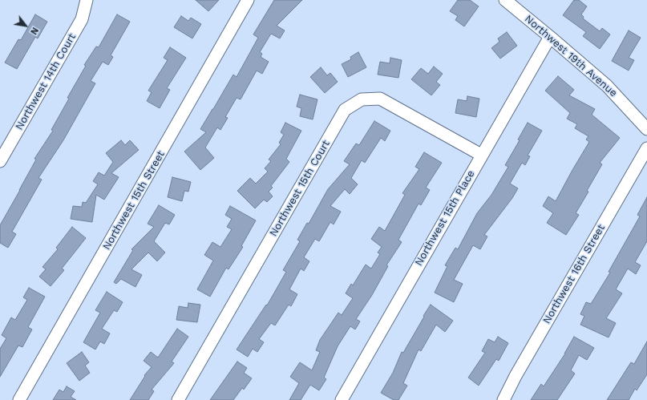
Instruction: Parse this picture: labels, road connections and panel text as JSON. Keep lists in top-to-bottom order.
{
  "streets": {
    "street": [
      "Northwest 19th Avenue",
      "Northwest 14th Court",
      "Northwest 15th Court",
      "Northwest 15th Street",
      "Northwest 15th Place",
      "Northwest 16th Street"
    ]
  },
  "crossings": [
    ["Northwest 19th Avenue", "Northwest 15th Place"],
    ["Northwest 15th Court", "Northwest 15th Place"]
  ],
  "north": "bottom right"
}
